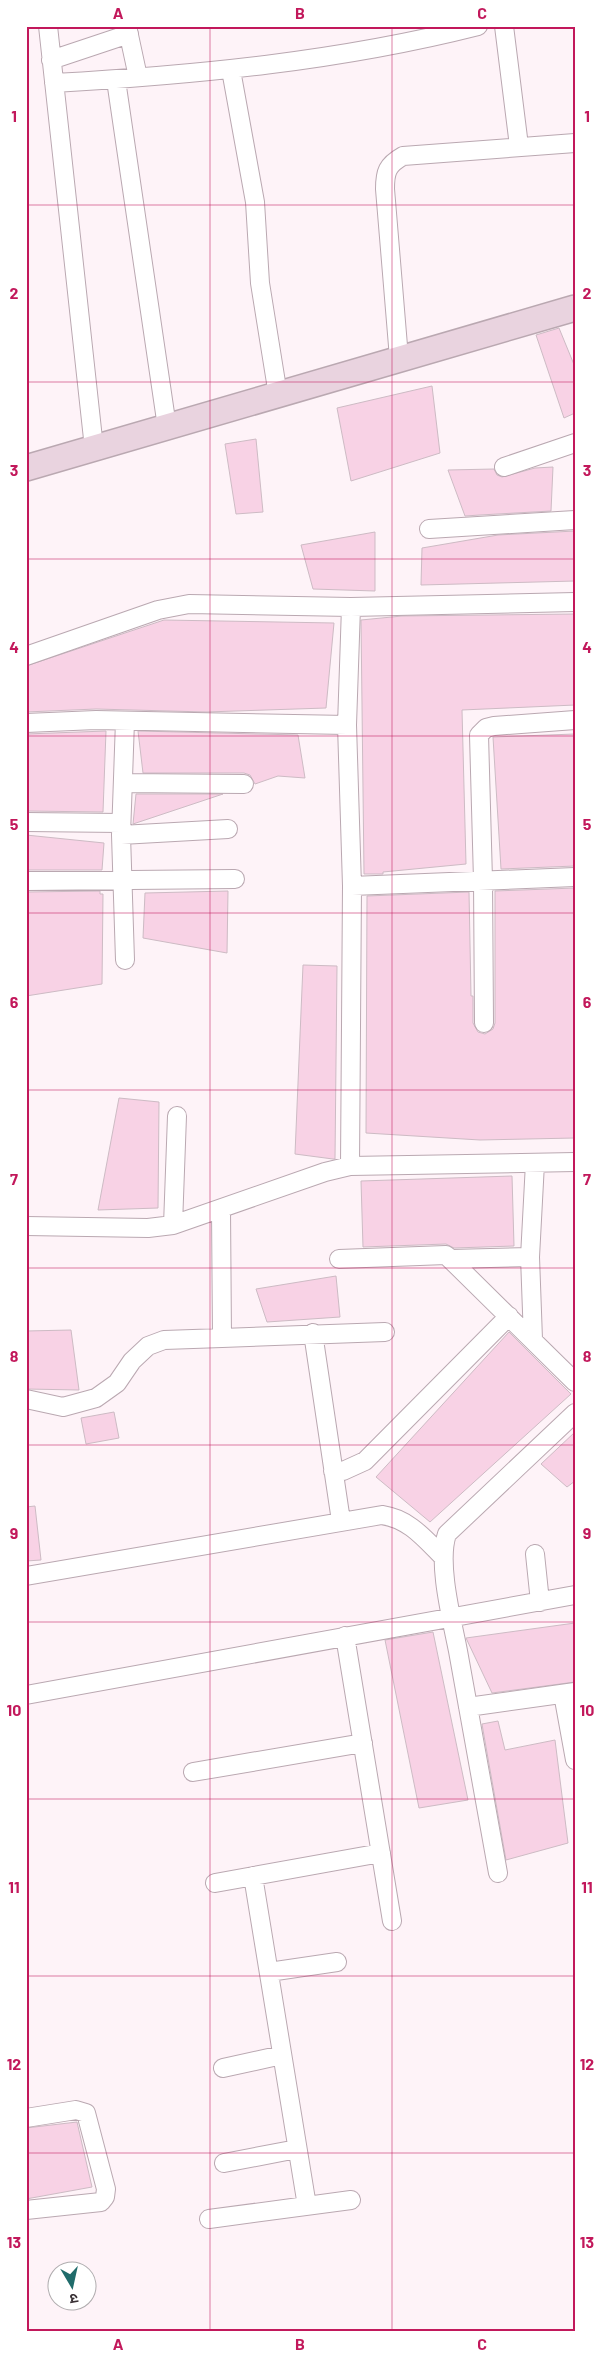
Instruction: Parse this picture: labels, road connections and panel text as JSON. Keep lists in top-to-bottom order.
{
  "north": "bottom",
  "grid": {
    "columns": ["A", "B", "C"],
    "rows": [
      "1",
      "2",
      "3",
      "4",
      "5",
      "6",
      "7",
      "8",
      "9",
      "10",
      "11",
      "12",
      "13"
    ]
  }
}
